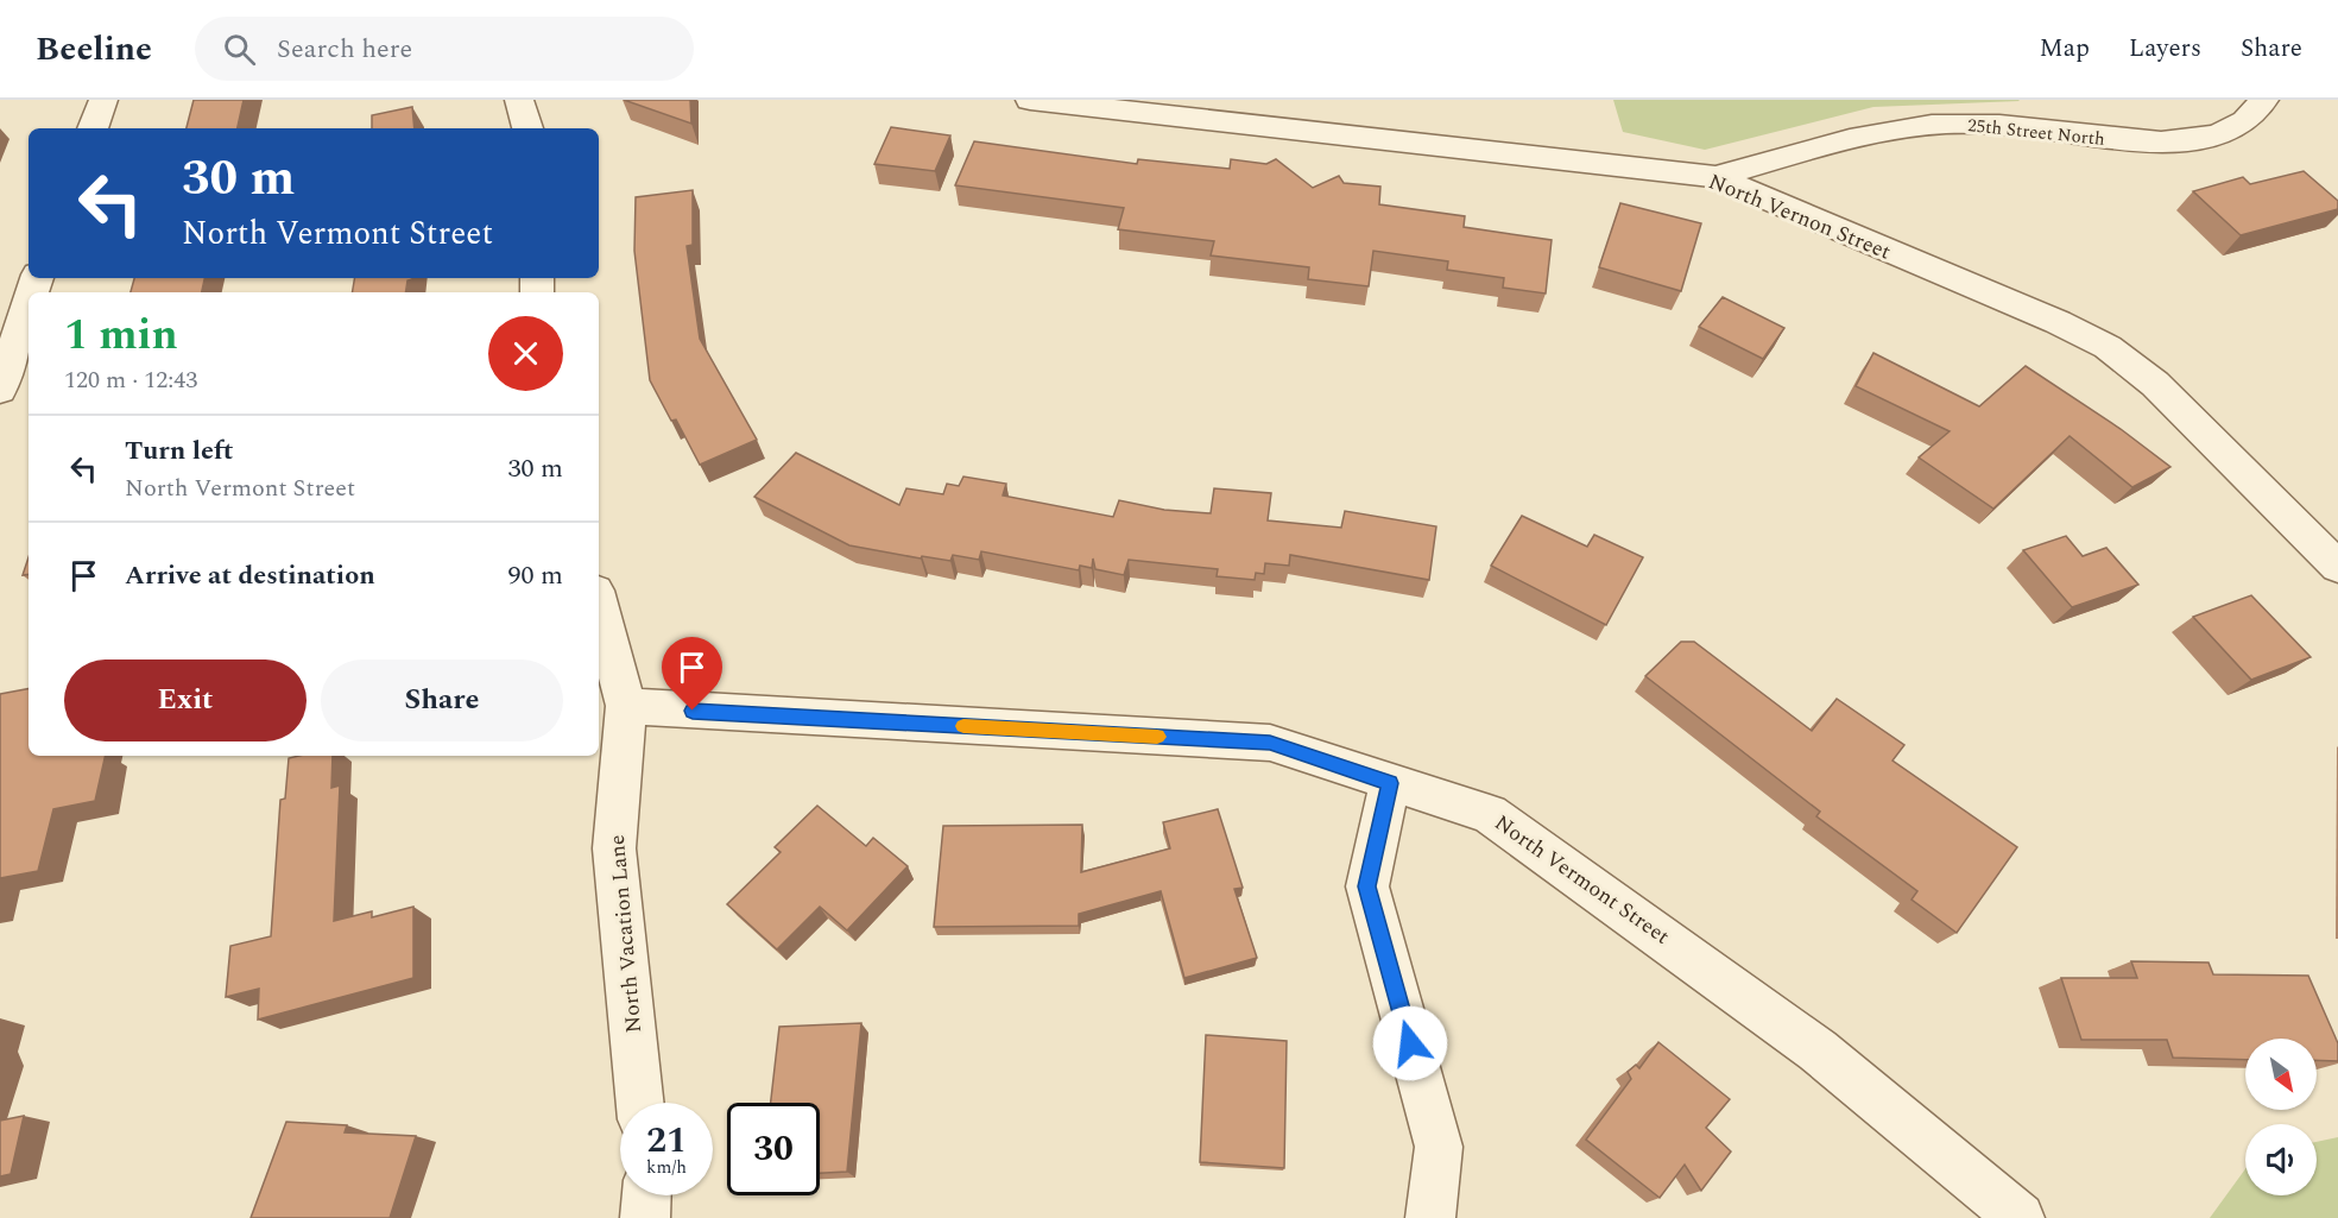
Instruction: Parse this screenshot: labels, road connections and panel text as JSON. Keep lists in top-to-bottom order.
{
  "streets": {
    "street": [
      "25th Street North",
      "North Vernon Street",
      "North Vermont Street",
      "North Vacation Lane"
    ]
  },
  "crossings": [
    ["25th Street North", "North Vernon Street"],
    ["North Vermont Street", "North Vacation Lane"]
  ],
  "north": "bottom right",
  "page": {
    "header": "Beeline",
    "search": "Search here",
    "nav": ["Map", "Layers", "Share"],
    "turn": ["30 m", "North Vermont Street"],
    "heading": ["1 min", "120 m · 12:43"],
    "list": [
      {
        "name": "Turn left",
        "note": "North Vermont Street",
        "value": "30 m"
      },
      {
        "name": "Arrive at destination",
        "value": "90 m"
      }
    ],
    "buttons": ["Exit", "Share"],
    "speed": "21 km/h",
    "limit": "30"
  }
}
